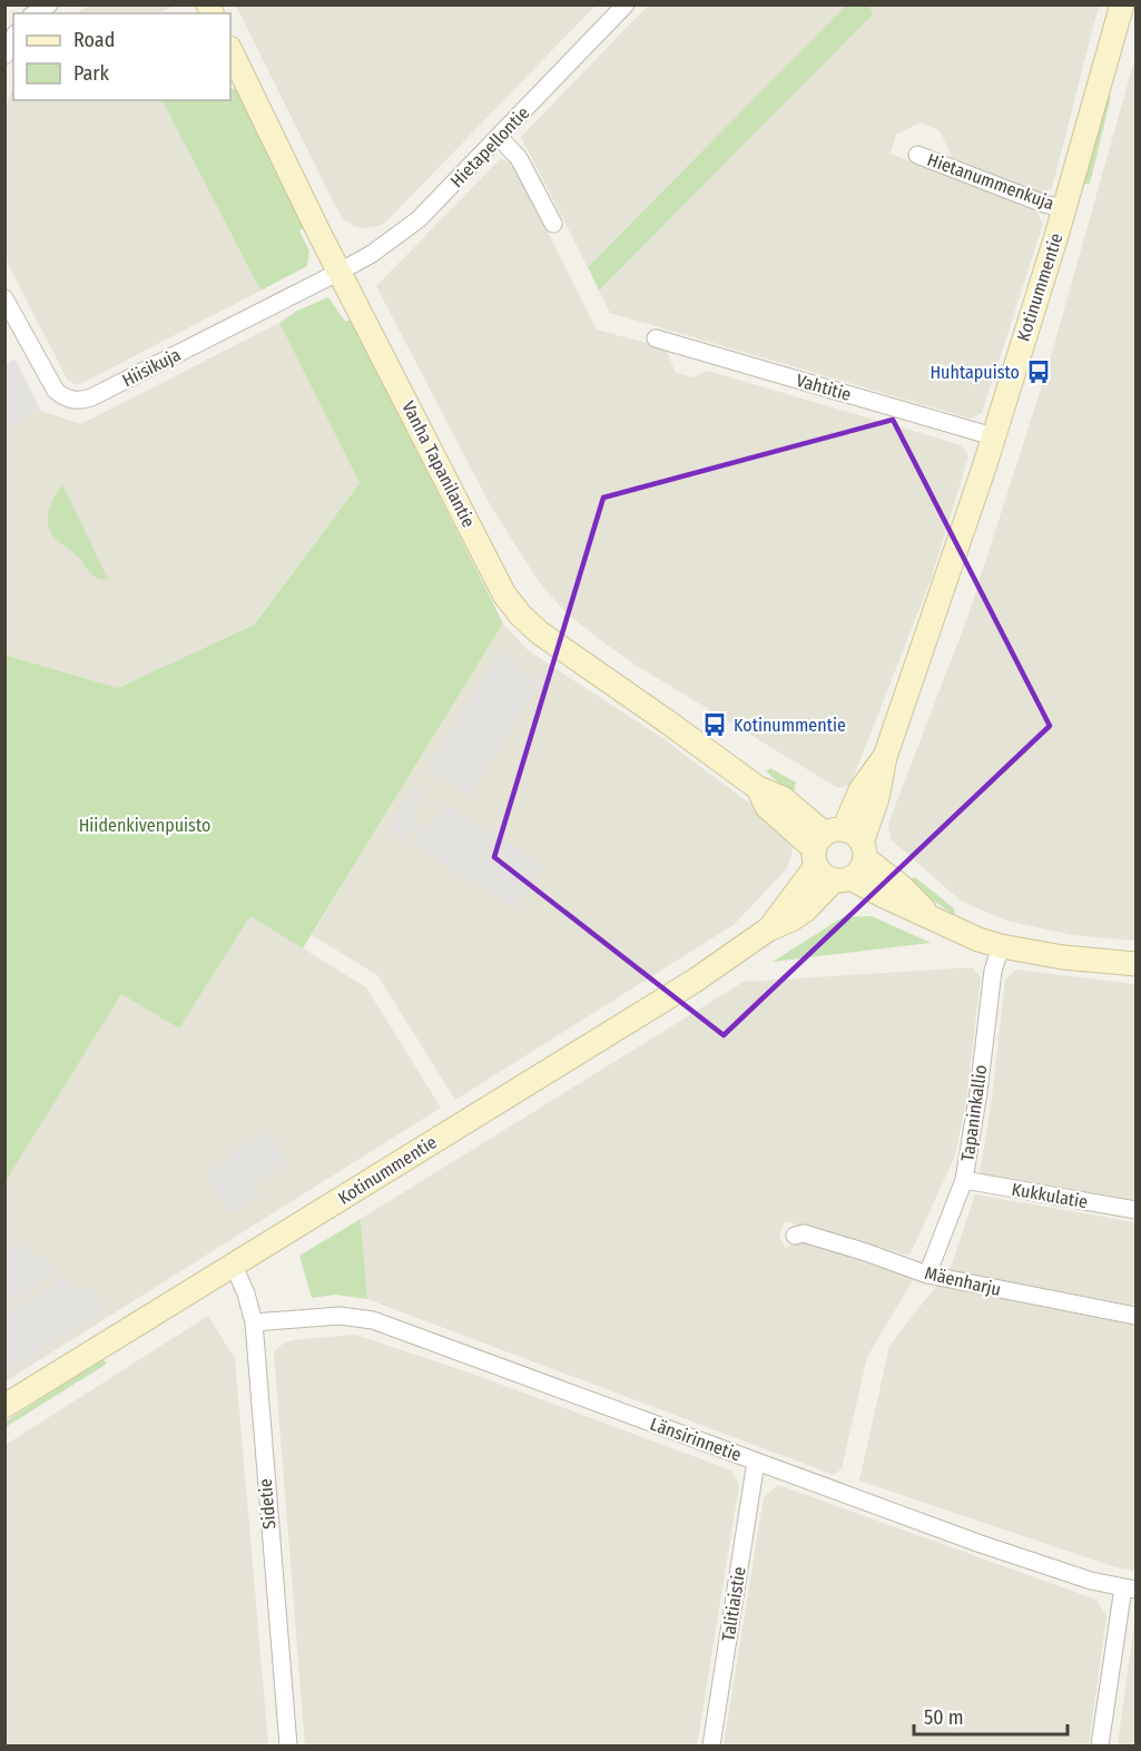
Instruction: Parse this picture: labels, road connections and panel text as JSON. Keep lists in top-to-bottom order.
{
  "streets": {
    "main road": ["Kotinummentie", "Vanha Tapanilantie"],
    "street": [
      "Hietapellontie",
      "Hietanummenkuja",
      "Hiisikuja",
      "Vahtitie",
      "Tapaninkallio",
      "Kukkulatie",
      "Mäenharju",
      "Länsirinnetie",
      "Sidetie",
      "Talitiaistie"
    ]
  },
  "crossings": [
    ["Hietapellontie", "Hiisikuja"],
    ["Hietapellontie", "Vanha Tapanilantie"],
    ["Hietanummenkuja", "Kotinummentie"],
    ["Kotinummentie", "Vahtitie"],
    ["Kotinummentie", "Vanha Tapanilantie"],
    ["Kotinummentie", "Sidetie"],
    ["Hiisikuja", "Vanha Tapanilantie"],
    ["Vanha Tapanilantie", "Tapaninkallio"],
    ["Tapaninkallio", "Kukkulatie"],
    ["Tapaninkallio", "Mäenharju"],
    ["Länsirinnetie", "Sidetie"],
    ["Länsirinnetie", "Talitiaistie"]
  ],
  "parks": ["Hiidenkivenpuisto"],
  "places": {
    "bus stop": ["Huhtapuisto", "Kotinummentie"]
  },
  "legend": ["Road", "Park"],
  "scale_bar": "50 m"
}
